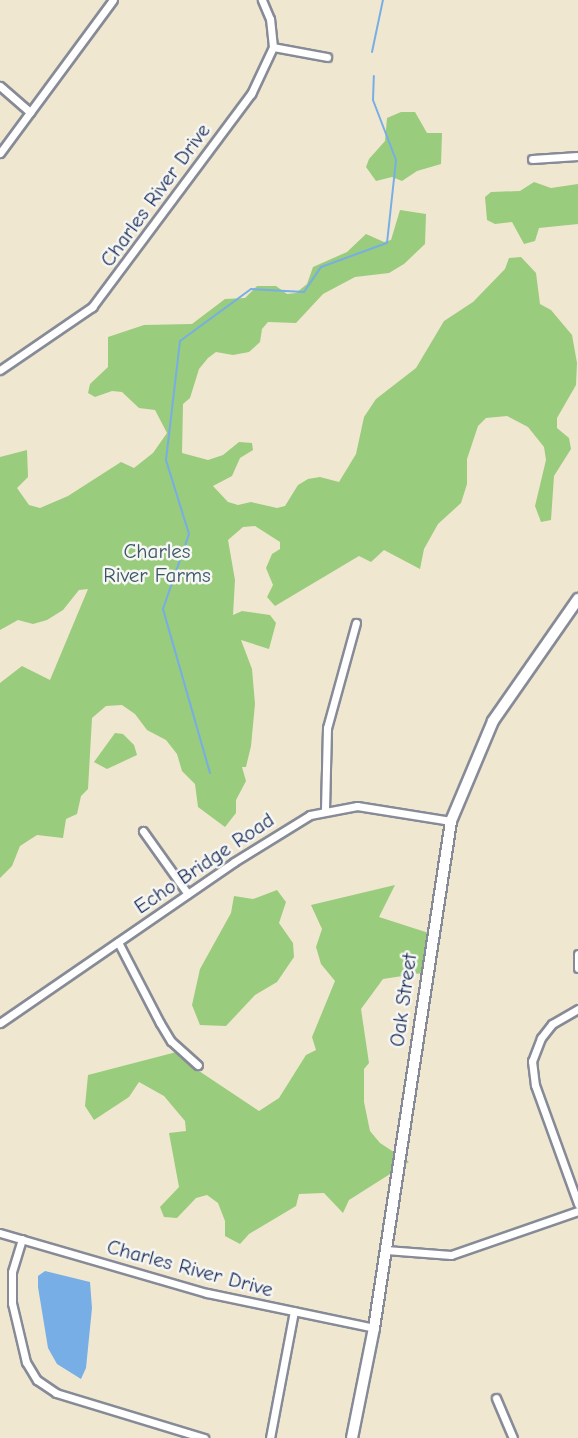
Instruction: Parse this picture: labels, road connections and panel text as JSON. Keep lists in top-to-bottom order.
{
  "streets": {
    "main road": ["Oak Street"],
    "street": ["Charles River Drive", "Echo Bridge Road"]
  },
  "crossings": [
    ["Charles River Drive", "Oak Street"],
    ["Echo Bridge Road", "Oak Street"]
  ],
  "parks": ["Charles River Farms"]
}
